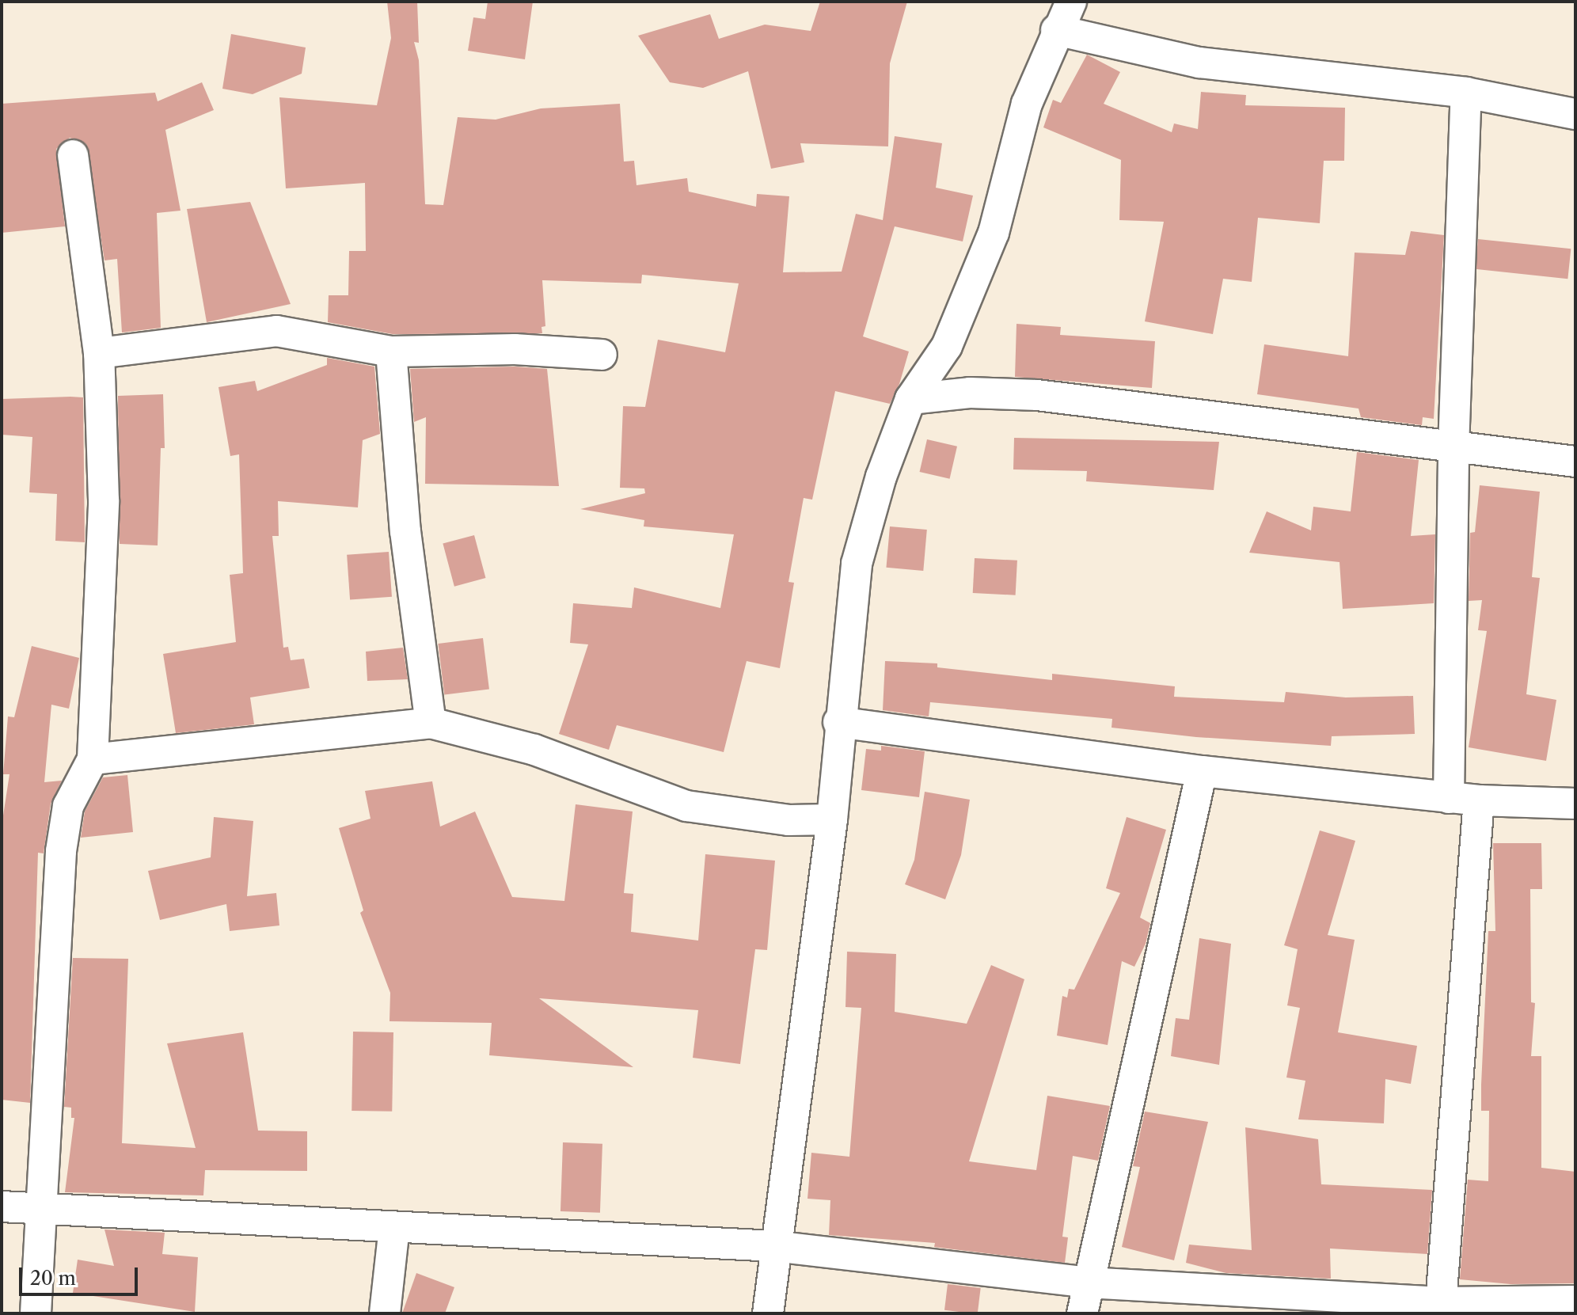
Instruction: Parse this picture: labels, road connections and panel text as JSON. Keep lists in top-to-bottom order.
{
  "scale_bar": "20 m"
}
